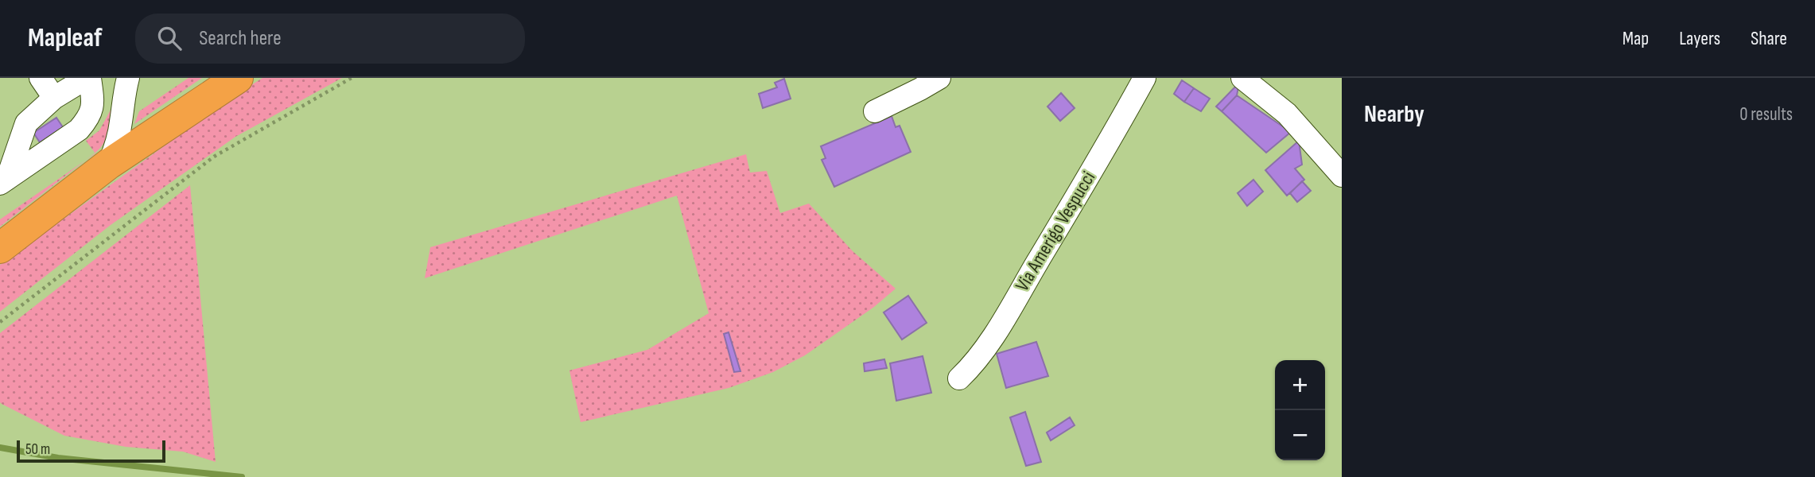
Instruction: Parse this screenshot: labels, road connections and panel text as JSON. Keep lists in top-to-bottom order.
{
  "streets": {
    "street": ["Via Amerigo Vespucci"]
  },
  "scale_bar": "50 m",
  "page": {
    "header": "Mapleaf",
    "search": "Search here",
    "nav": ["Map", "Layers", "Share"],
    "heading": ["Nearby", "0 results"],
    "map_buttons": ["+", "−"],
    "scale": "50 m"
  }
}
